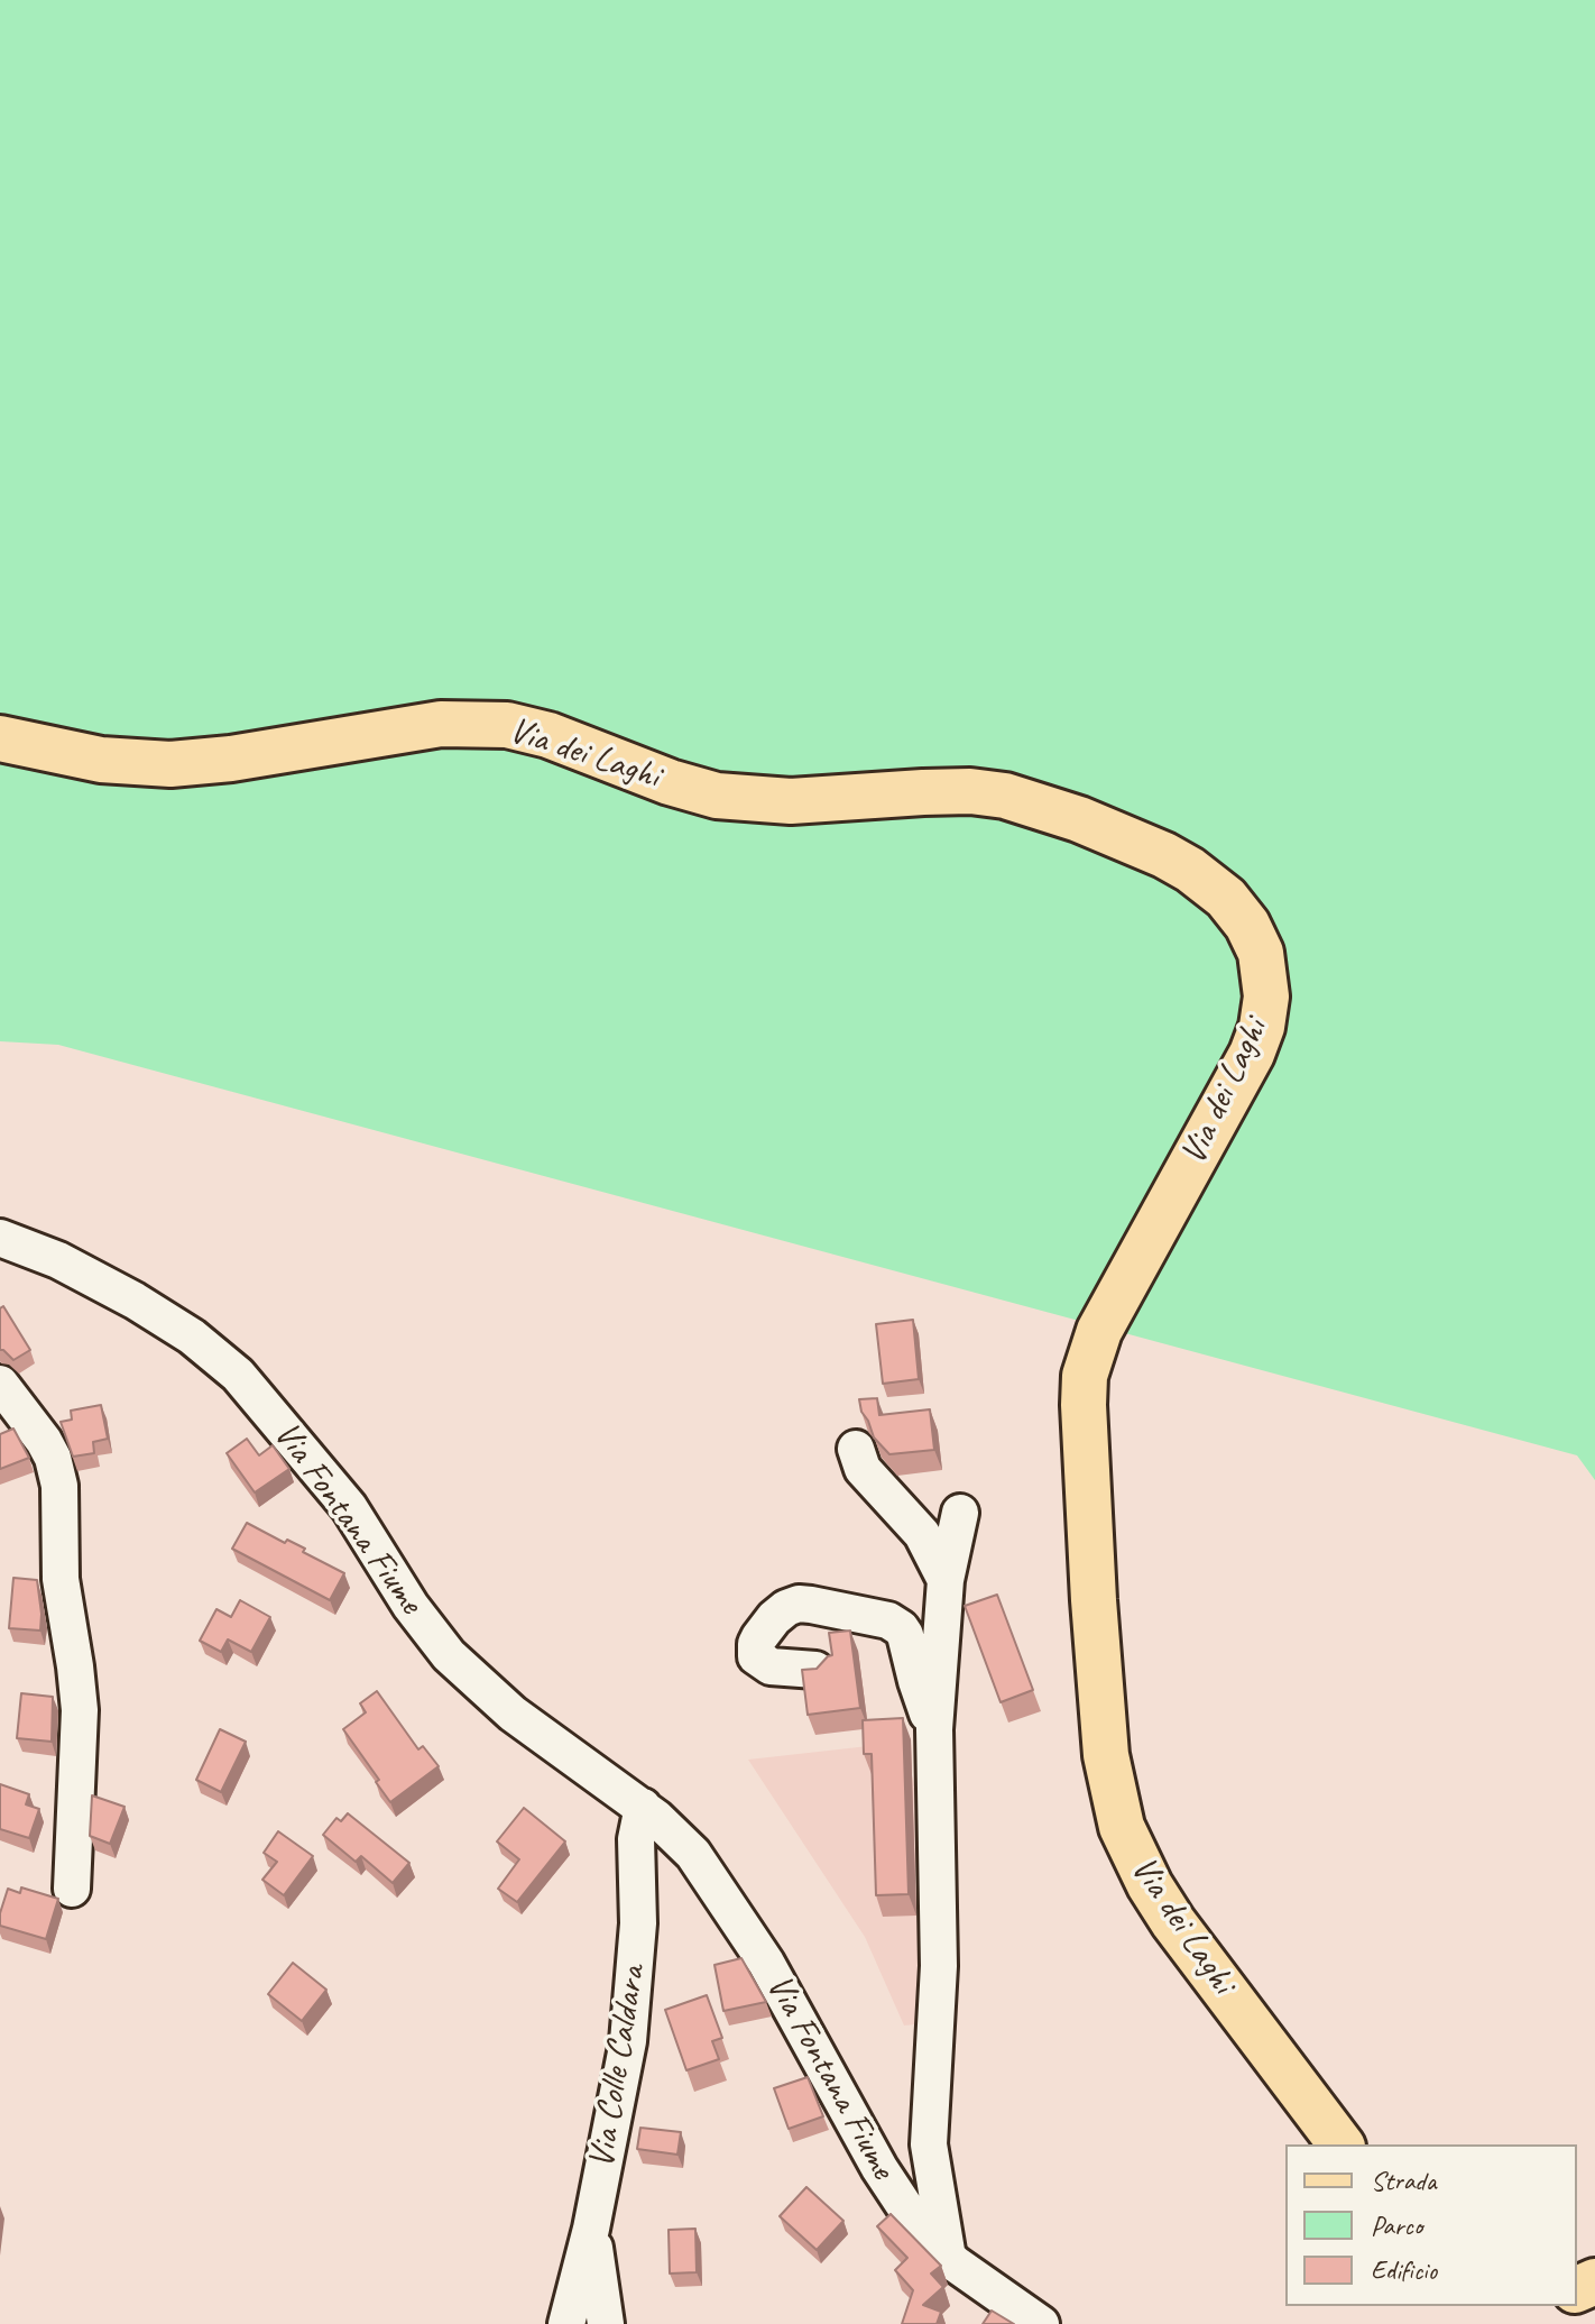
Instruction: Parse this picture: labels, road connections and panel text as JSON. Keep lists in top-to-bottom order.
{
  "streets": {
    "main road": ["Via dei Laghi"],
    "street": ["Via Fontana Fiume", "Via Colle Caldara"]
  },
  "crossings": [
    ["Via Fontana Fiume", "Via Colle Caldara"]
  ],
  "legend": ["Strada", "Parco", "Edificio"]
}
